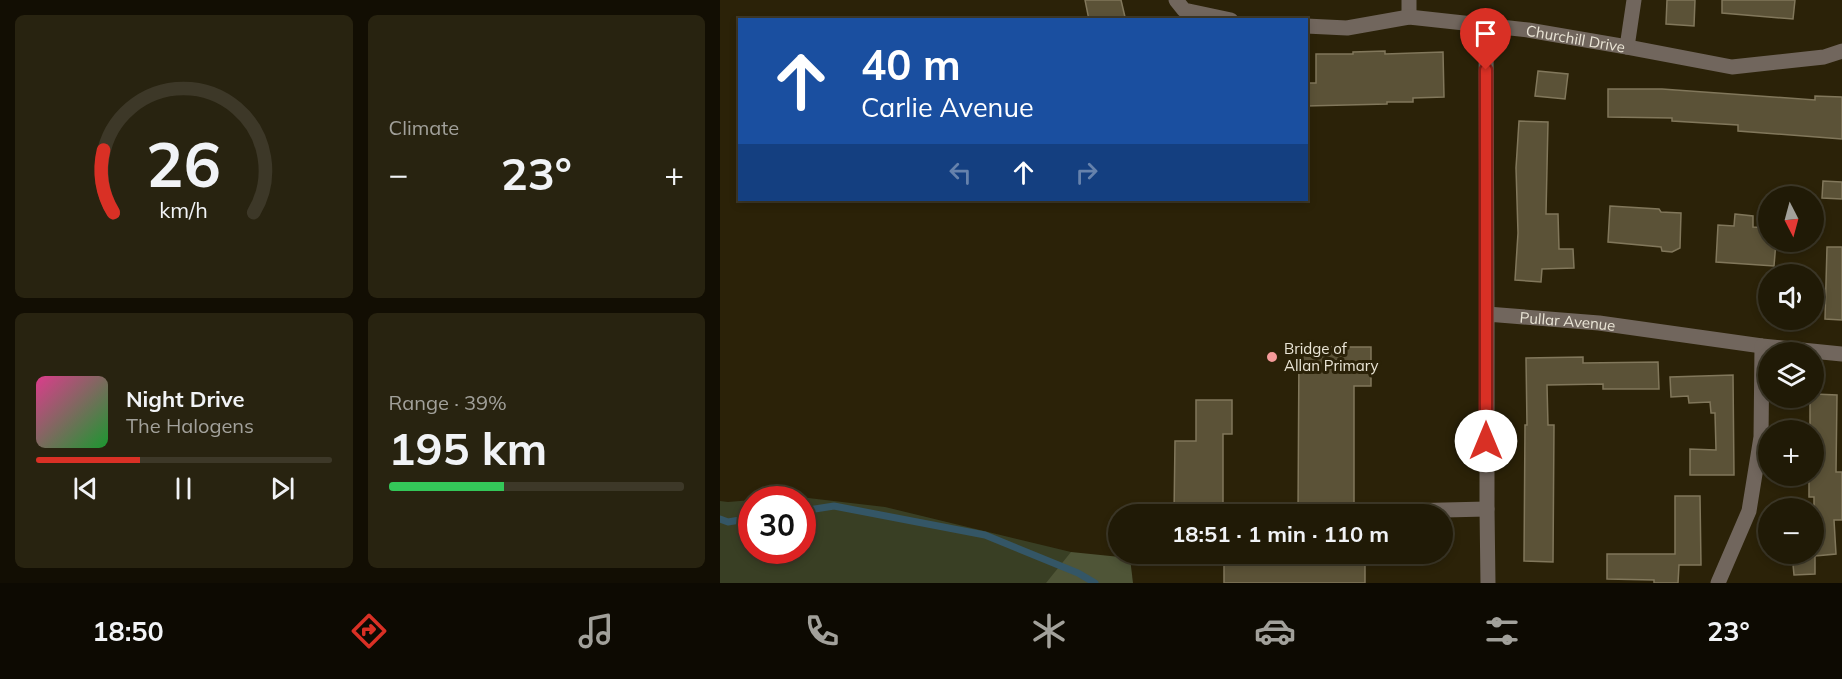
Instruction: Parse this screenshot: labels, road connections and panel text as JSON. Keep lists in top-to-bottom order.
{
  "streets": {
    "street": ["Churchill Drive", "Pullar Avenue"]
  },
  "places": ["Bridge of Allan Primary"],
  "north": "bottom",
  "page": {
    "tile": [
      "Climate",
      ["Range · 39%", "195 km"]
    ],
    "turn": ["40 m", "Carlie Avenue"],
    "heat": ["−", "23°", "+"],
    "map_buttons": ["+", "−"],
    "song": ["Night Drive", "The Halogens"],
    "limit": "30",
    "trip": "18:51 · 1 min · 110 m",
    "tabs": ["18:50", "23°"],
    "gauge": ["26", "km/h"]
  }
}
